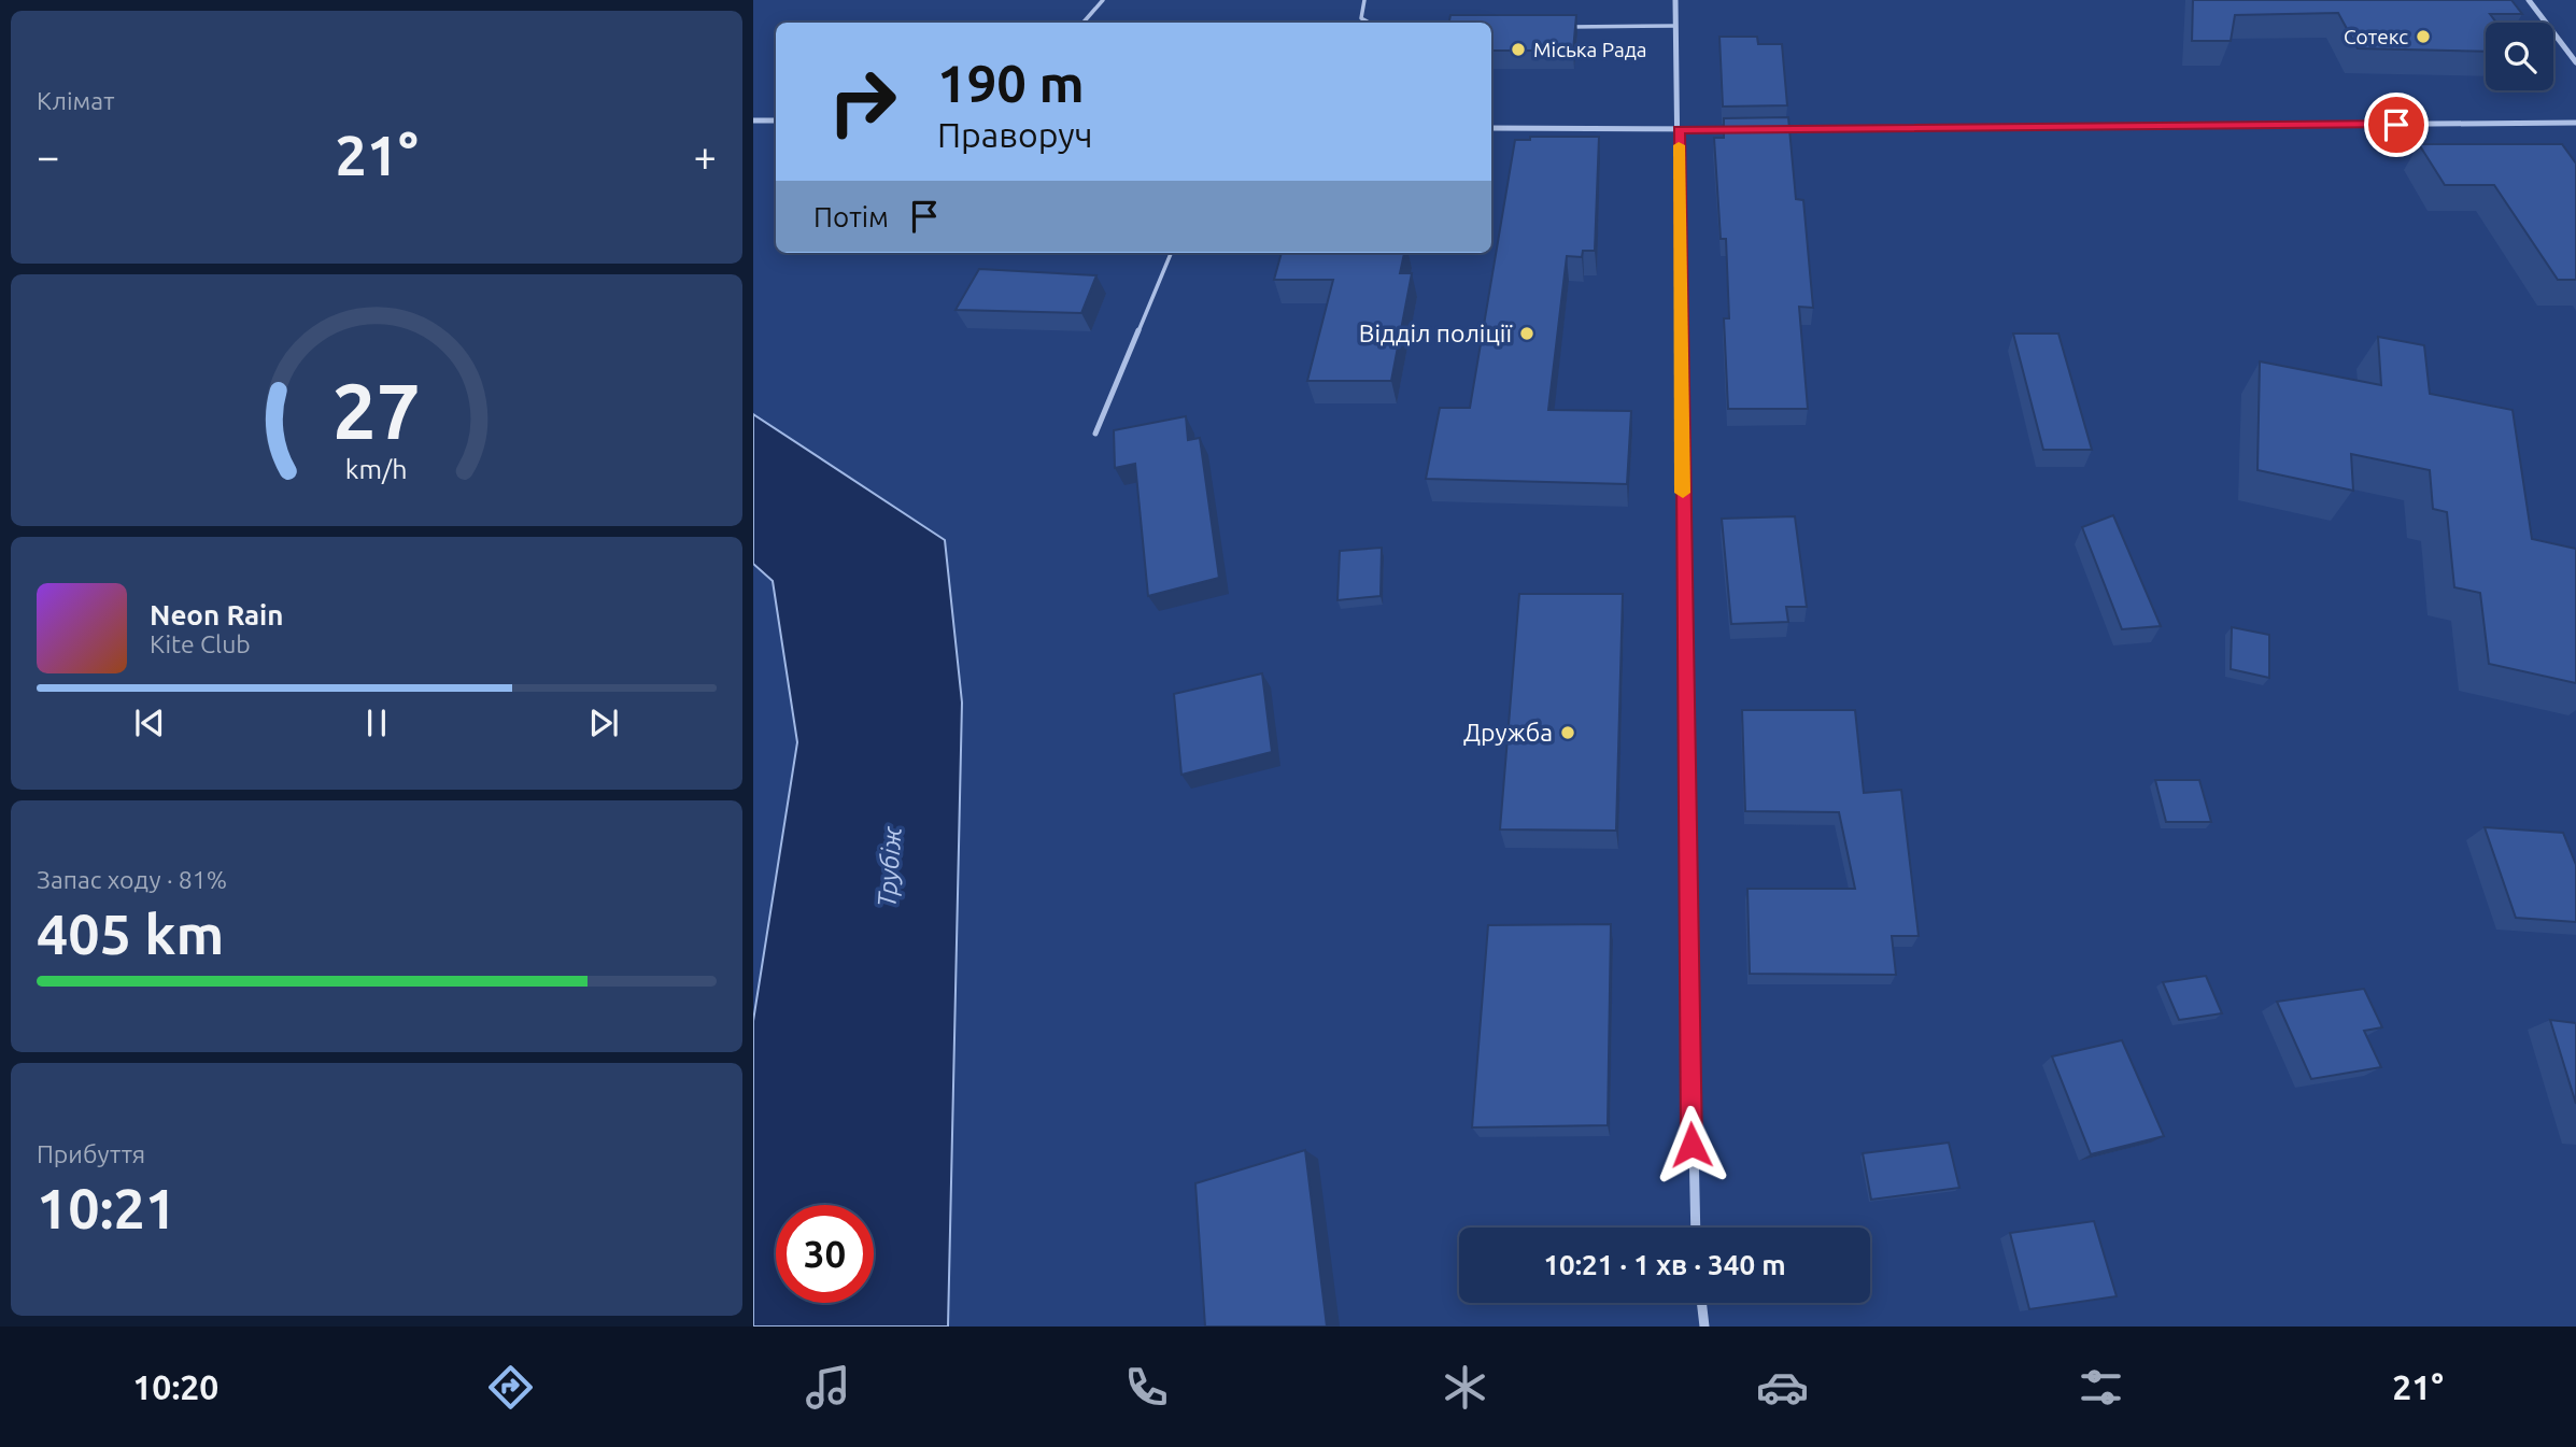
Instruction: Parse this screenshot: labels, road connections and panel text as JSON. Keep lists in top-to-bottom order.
{
  "water": ["Трубіж"],
  "places": [
    "Сотекс",
    "Міська Рада",
    "Відділ поліції",
    "Дружба"
  ],
  "page": {
    "tile": [
      "Клімат",
      ["Запас ходу · 81%", "405 km"],
      ["Прибуття", "10:21"]
    ],
    "turn": ["190 m", "Праворуч"],
    "heat": ["−", "21°", "+"],
    "then": "Потім",
    "song": ["Neon Rain", "Kite Club"],
    "limit": "30",
    "trip": "10:21 · 1 хв · 340 m",
    "tabs": ["10:20", "21°"],
    "gauge": ["27", "km/h"]
  }
}
